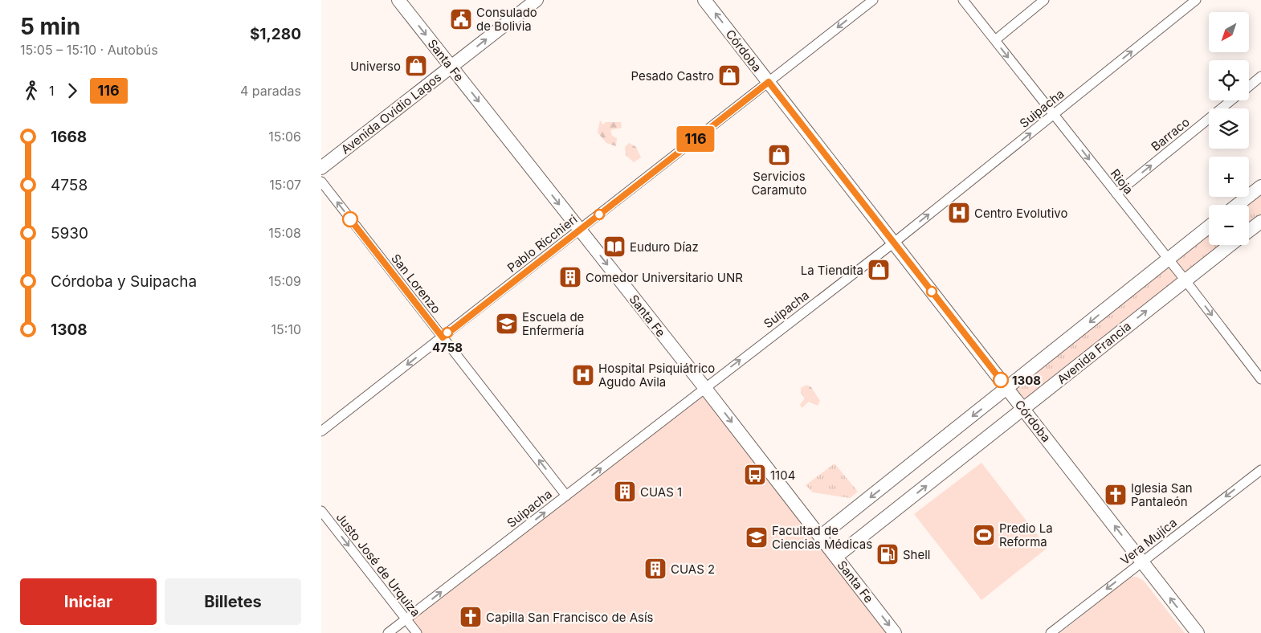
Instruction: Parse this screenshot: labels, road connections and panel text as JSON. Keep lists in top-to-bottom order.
{
  "streets": {
    "main road": [
      "Córdoba",
      "Santa Fe",
      "Avenida Ovidio Lagos",
      "Avenida Francia"
    ],
    "street": [
      "Suipacha",
      "Barraco",
      "Rioja",
      "Pablo Ricchieri",
      "San Lorenzo",
      "Vera Mujíca",
      "Justo José de Urquiza"
    ]
  },
  "crossings": [
    ["Córdoba", "Suipacha"],
    ["Córdoba", "Pablo Ricchieri"],
    ["Córdoba", "Avenida Francia"],
    ["Córdoba", "Vera Mujíca"],
    ["Santa Fe", "Suipacha"],
    ["Santa Fe", "Avenida Ovidio Lagos"],
    ["Santa Fe", "Pablo Ricchieri"],
    ["Santa Fe", "Avenida Francia"],
    ["Suipacha", "Rioja"],
    ["Suipacha", "San Lorenzo"],
    ["Suipacha", "Justo José de Urquiza"],
    ["Barraco", "Rioja"],
    ["Rioja", "Avenida Francia"],
    ["Pablo Ricchieri", "San Lorenzo"]
  ],
  "one_way": [
    "Córdoba",
    "Santa Fe",
    "Suipacha",
    "Avenida Ovidio Lagos",
    "Barraco",
    "Rioja",
    "Pablo Ricchieri",
    "San Lorenzo",
    "Vera Mujíca",
    "Justo José de Urquiza"
  ],
  "places": {
    "public building": ["Consulado de Bolivia"],
    "shop": [
      "Universo",
      "Pesado Castro",
      "Servicios Caramuto",
      "La Tiendita"
    ],
    "hospital": ["Centro Evolutivo", "Hospital Psiquiátrico Agudo Avila"],
    "library": ["Euduro Díaz"],
    "building": ["Comedor Universitario UNR", "CUAS 1", "CUAS 2"],
    "school or university": ["Escuela de Enfermería", "Facultad de Ciencias Médicas"],
    "other": ["4758", "1308"],
    "bus stop": ["1104"],
    "church": ["Iglesia San Pantaleón", "Capilla San Francisco de Asís"],
    "sports": ["Predio La Reforma"],
    "fuel station": ["Shell"]
  },
  "lines": ["bus line 116"],
  "north": "bottom left",
  "page": {
    "heading": ["5 min", "15:05 – 15:10 · Autobús", "$1,280"],
    "on_map": "116",
    "map_buttons": ["+", "−"],
    "legs": ["1", "116", "4 paradas"],
    "list": [
      {
        "name": "1668",
        "value": "15:06"
      },
      {
        "name": "4758",
        "value": "15:07"
      },
      {
        "name": "5930",
        "value": "15:08"
      },
      {
        "name": "Córdoba y Suipacha",
        "value": "15:09"
      },
      {
        "name": "1308",
        "value": "15:10"
      }
    ],
    "buttons": ["Iniciar", "Billetes"]
  }
}
